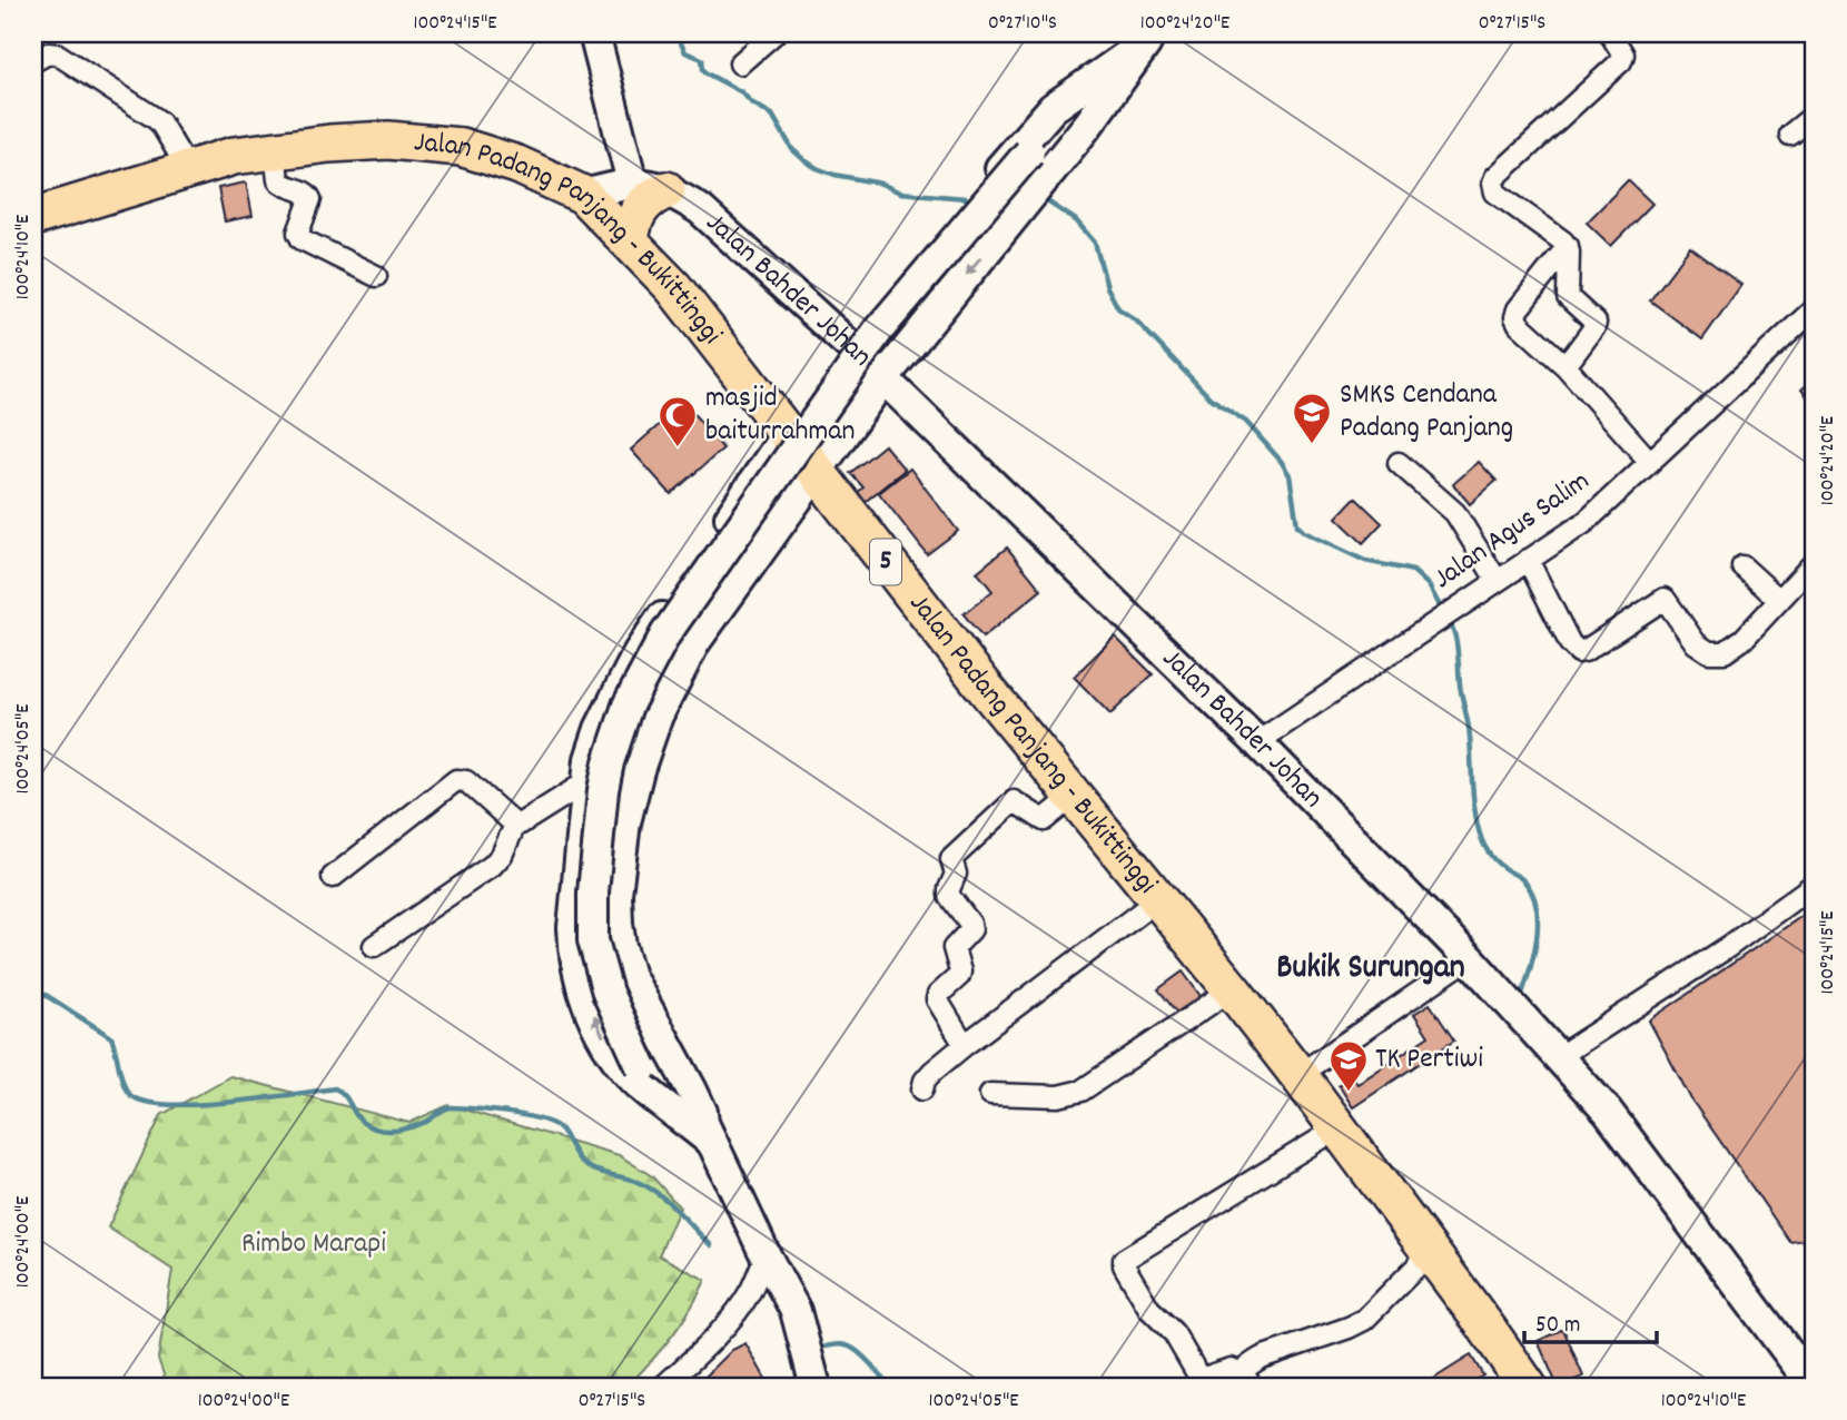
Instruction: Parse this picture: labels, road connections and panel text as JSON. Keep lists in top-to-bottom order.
{
  "streets": {
    "highway": ["Jalan Padang Panjang - Bukittinggi", "5"],
    "main road": ["Jalan Bahder Johan"],
    "street": ["Jalan Agus Salim"]
  },
  "crossings": [
    ["Jalan Bahder Johan", "Jalan Agus Salim"]
  ],
  "districts": ["Bukik Surungan"],
  "parks": ["Rimbo Marapi"],
  "places": {
    "school or university": ["SMKS Cendana Padang Panjang", "TK Pertiwi"],
    "mosque": ["masjid baiturrahman"]
  },
  "scale_bar": "50 m",
  "coordinates": [
    "100°24'15\"E",
    "0°27'10\"S",
    "100°24'20\"E",
    "0°27'15\"S",
    "100°24'10\"E",
    "100°24'05\"E",
    "100°24'00\"E"
  ]
}
